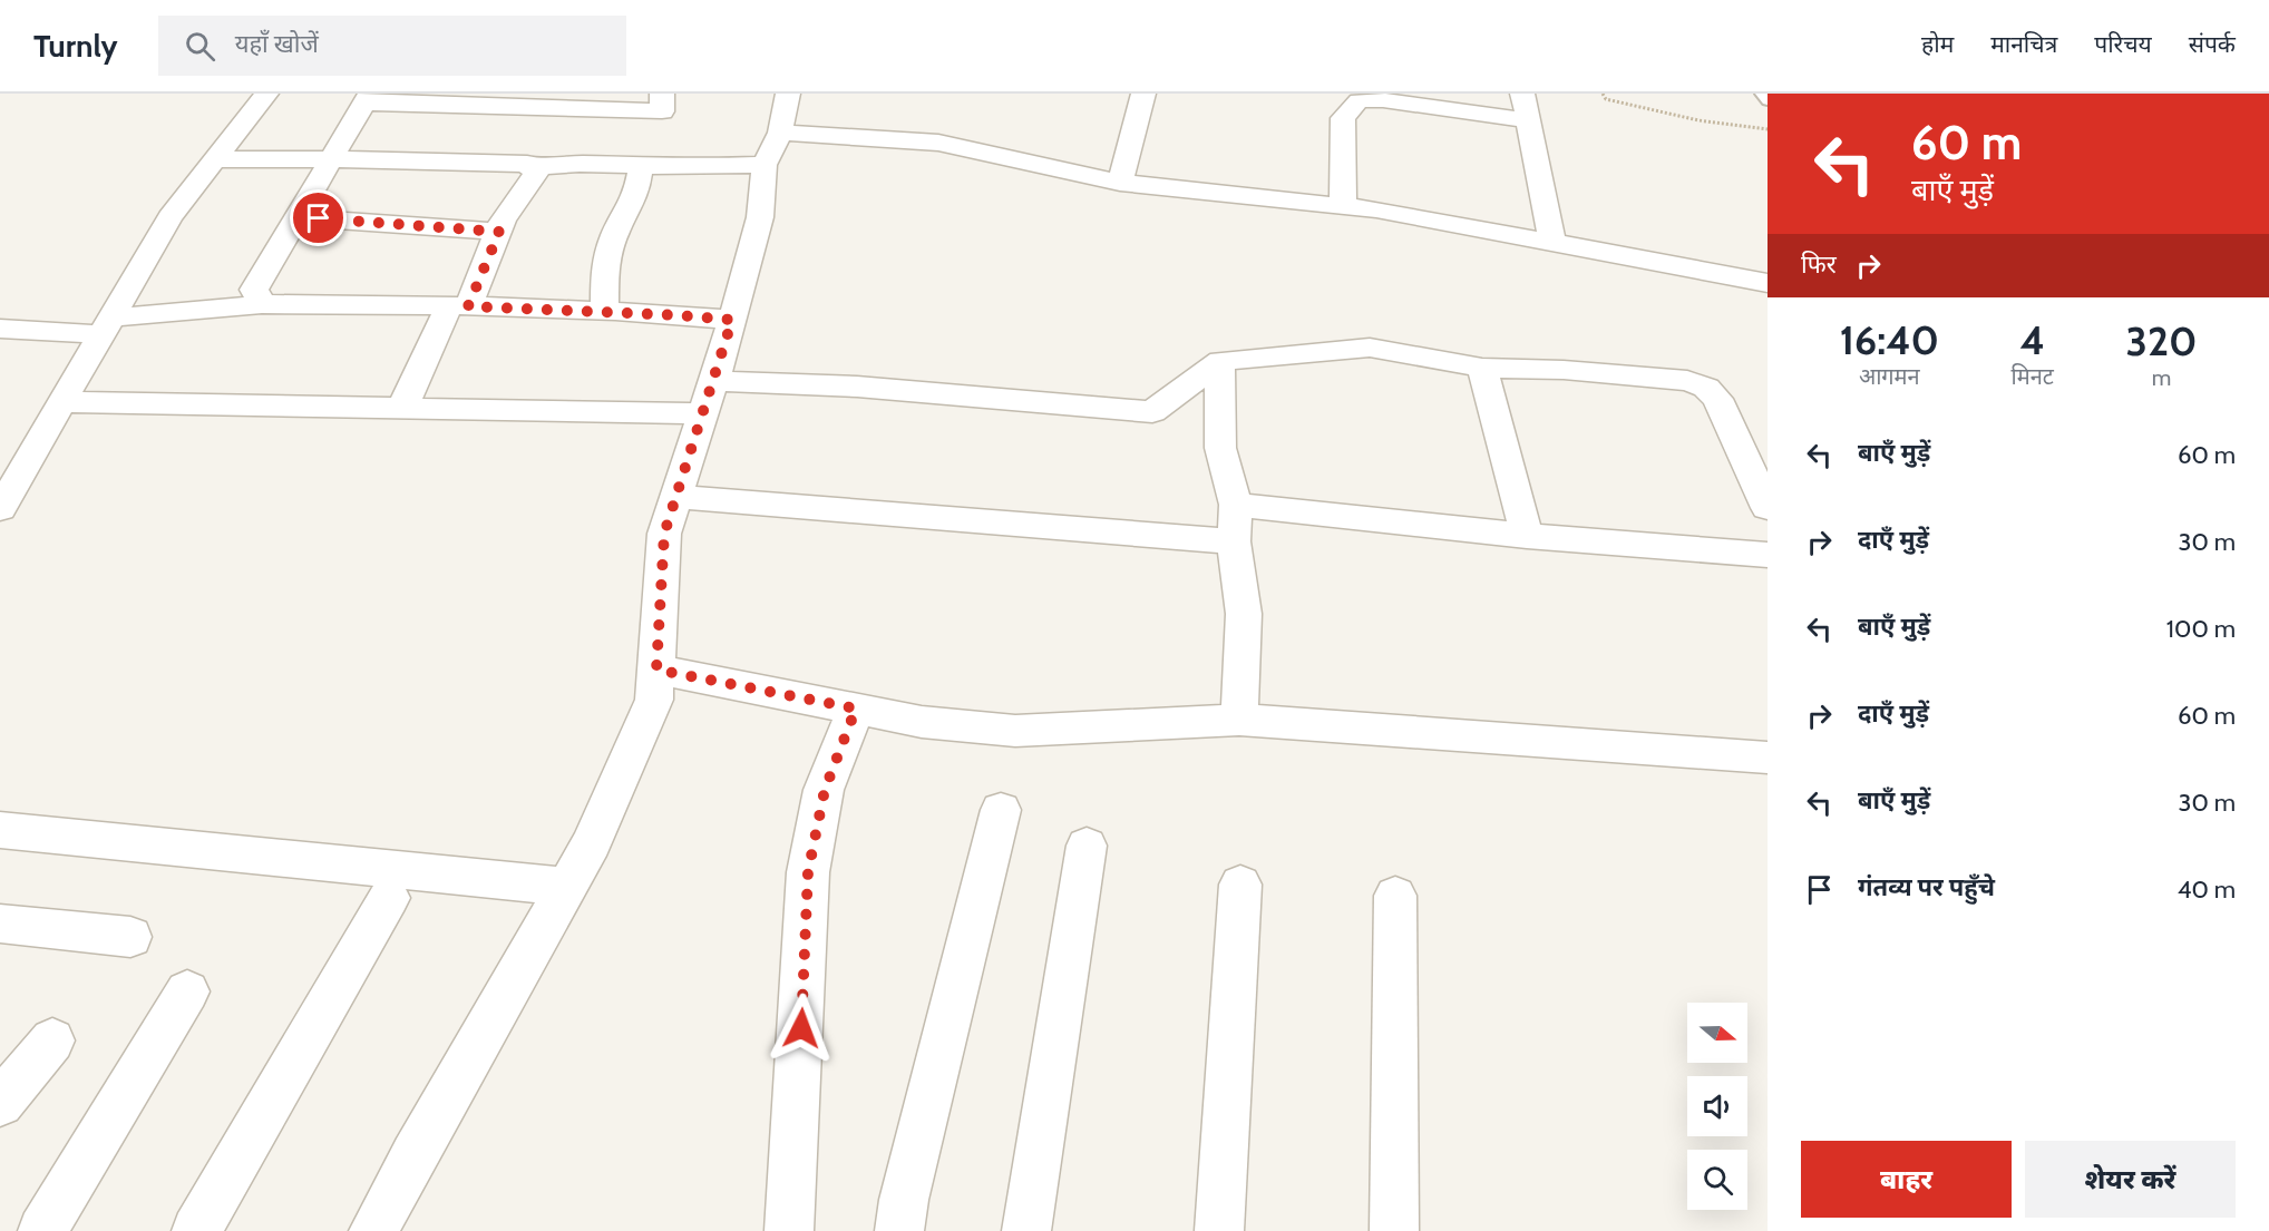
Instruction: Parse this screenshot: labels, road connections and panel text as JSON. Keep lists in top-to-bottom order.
{
  "north": "right",
  "page": {
    "header": "Turnly",
    "search": "यहाँ खोजें",
    "nav": [
      "होम",
      "मानचित्र",
      "परिचय",
      "संपर्क"
    ],
    "turn": ["60 m", "बाएँ मुड़ें"],
    "then": "फिर",
    "eta": [
      "16:40",
      "आगमन",
      "4",
      "मिनट",
      "320",
      "m"
    ],
    "list": [
      {
        "name": "बाएँ मुड़ें",
        "value": "60 m"
      },
      {
        "name": "दाएँ मुड़ें",
        "value": "30 m"
      },
      {
        "name": "बाएँ मुड़ें",
        "value": "100 m"
      },
      {
        "name": "दाएँ मुड़ें",
        "value": "60 m"
      },
      {
        "name": "बाएँ मुड़ें",
        "value": "30 m"
      },
      {
        "name": "गंतव्य पर पहुँचे",
        "value": "40 m"
      }
    ],
    "buttons": ["बाहर", "शेयर करें"]
  }
}
